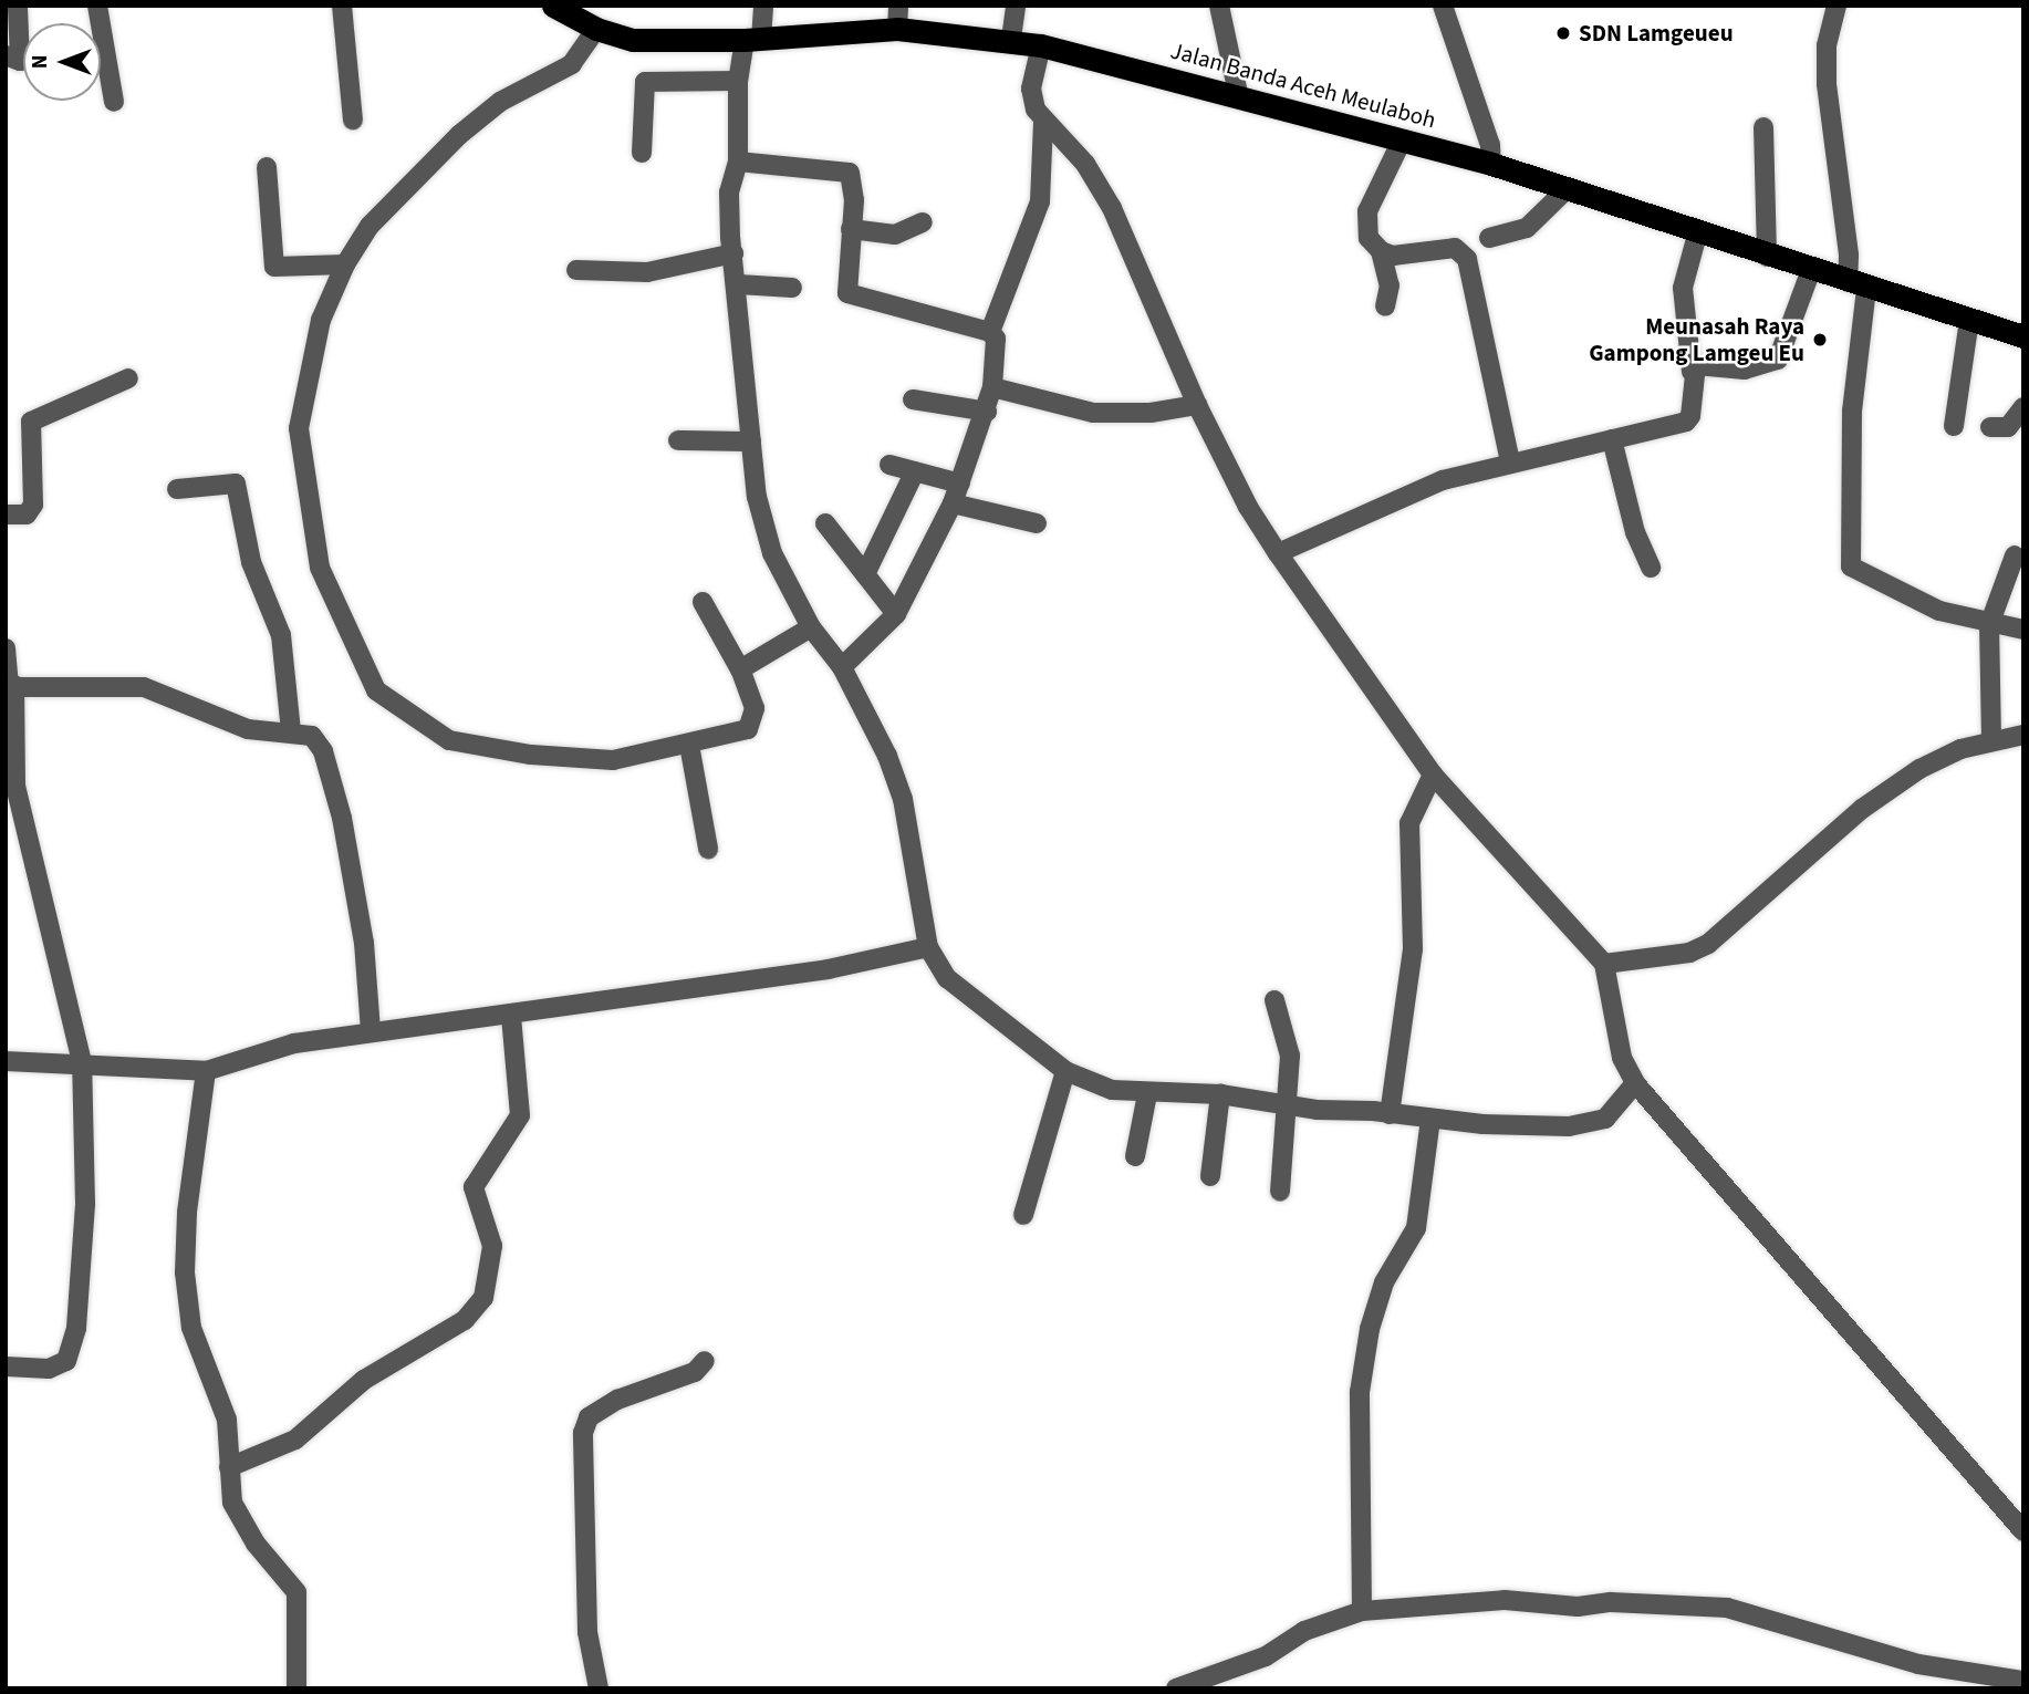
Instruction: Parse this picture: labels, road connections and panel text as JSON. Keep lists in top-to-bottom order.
{
  "streets": {
    "highway": ["Jalan Banda Aceh Meulaboh"]
  },
  "places": ["SDN Lamgeueu", "Meunasah Raya Gampong Lamgeu Eu"],
  "north": "left"
}
